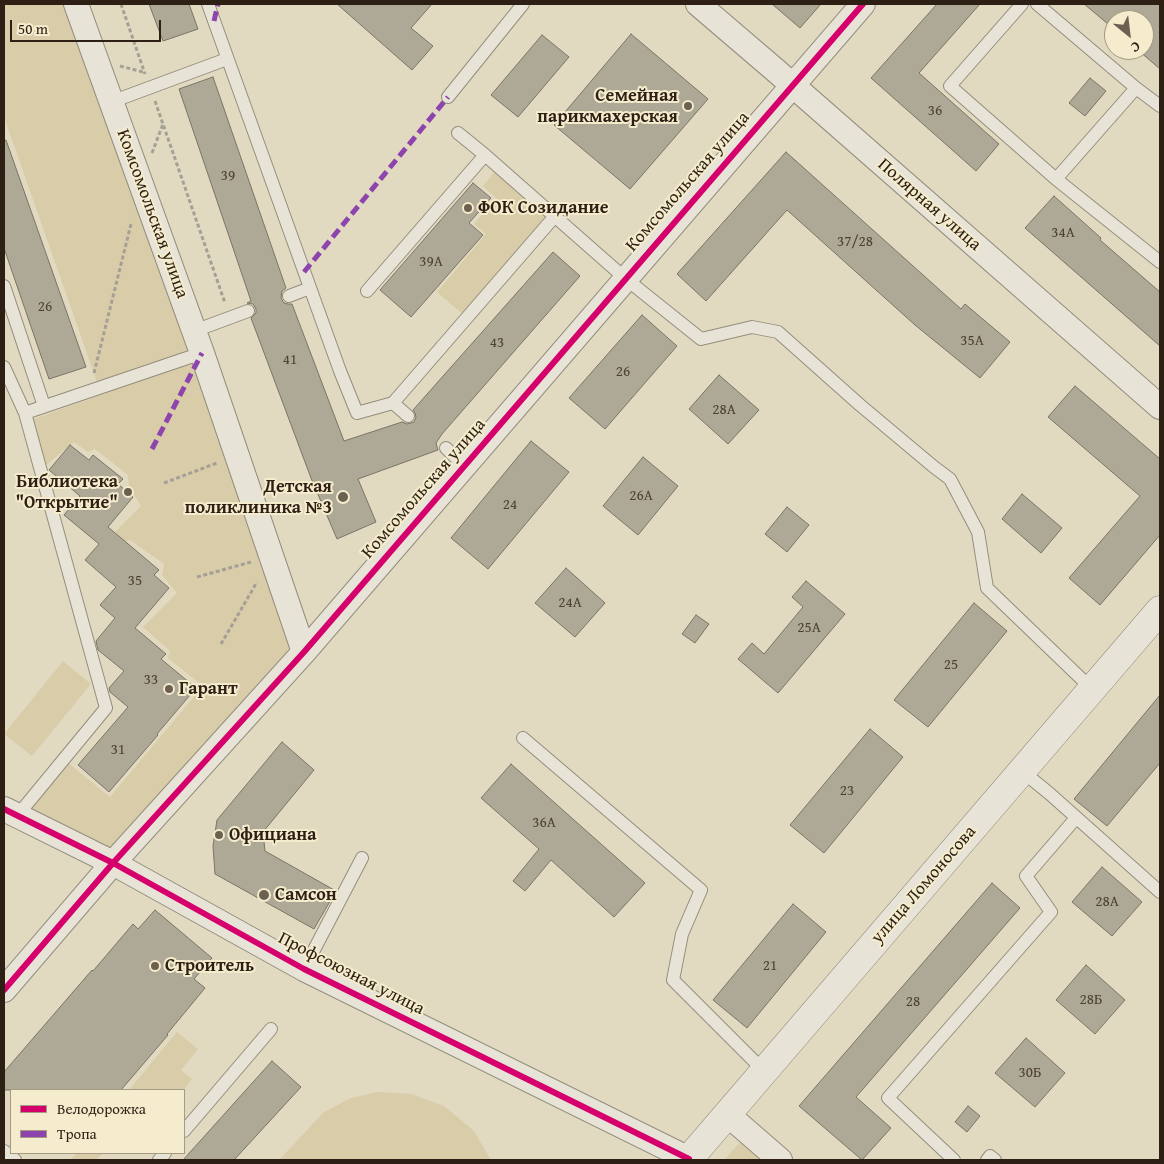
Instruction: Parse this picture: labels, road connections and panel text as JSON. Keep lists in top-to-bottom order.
{
  "streets": {
    "street": [
      "Комсомольская улица",
      "Полярная улица",
      "улица Ломоносова",
      "Профсоюзная улица"
    ]
  },
  "crossings": [
    ["Комсомольская улица", "Полярная улица"],
    ["Комсомольская улица", "Профсоюзная улица"],
    ["улица Ломоносова", "Профсоюзная улица"]
  ],
  "places": [
    "Семейная парикмахерская",
    "ФОК Созидание",
    "Библиотека \"Открытие\"",
    "Детская поликлиника №3",
    "Гарант",
    "Официана",
    "Самсон",
    "Строитель"
  ],
  "house_numbers": [
    "36",
    "39",
    "34А",
    "37/28",
    "39А",
    "26",
    "35А",
    "43",
    "41",
    "26",
    "28А",
    "26А",
    "24",
    "35",
    "24А",
    "25А",
    "25",
    "33",
    "31",
    "23",
    "36А",
    "28А",
    "21",
    "28Б",
    "28",
    "30Б"
  ],
  "legend": ["Велодорожка", "Тропа"],
  "scale_bar": "50 m",
  "north": "bottom right"
}
